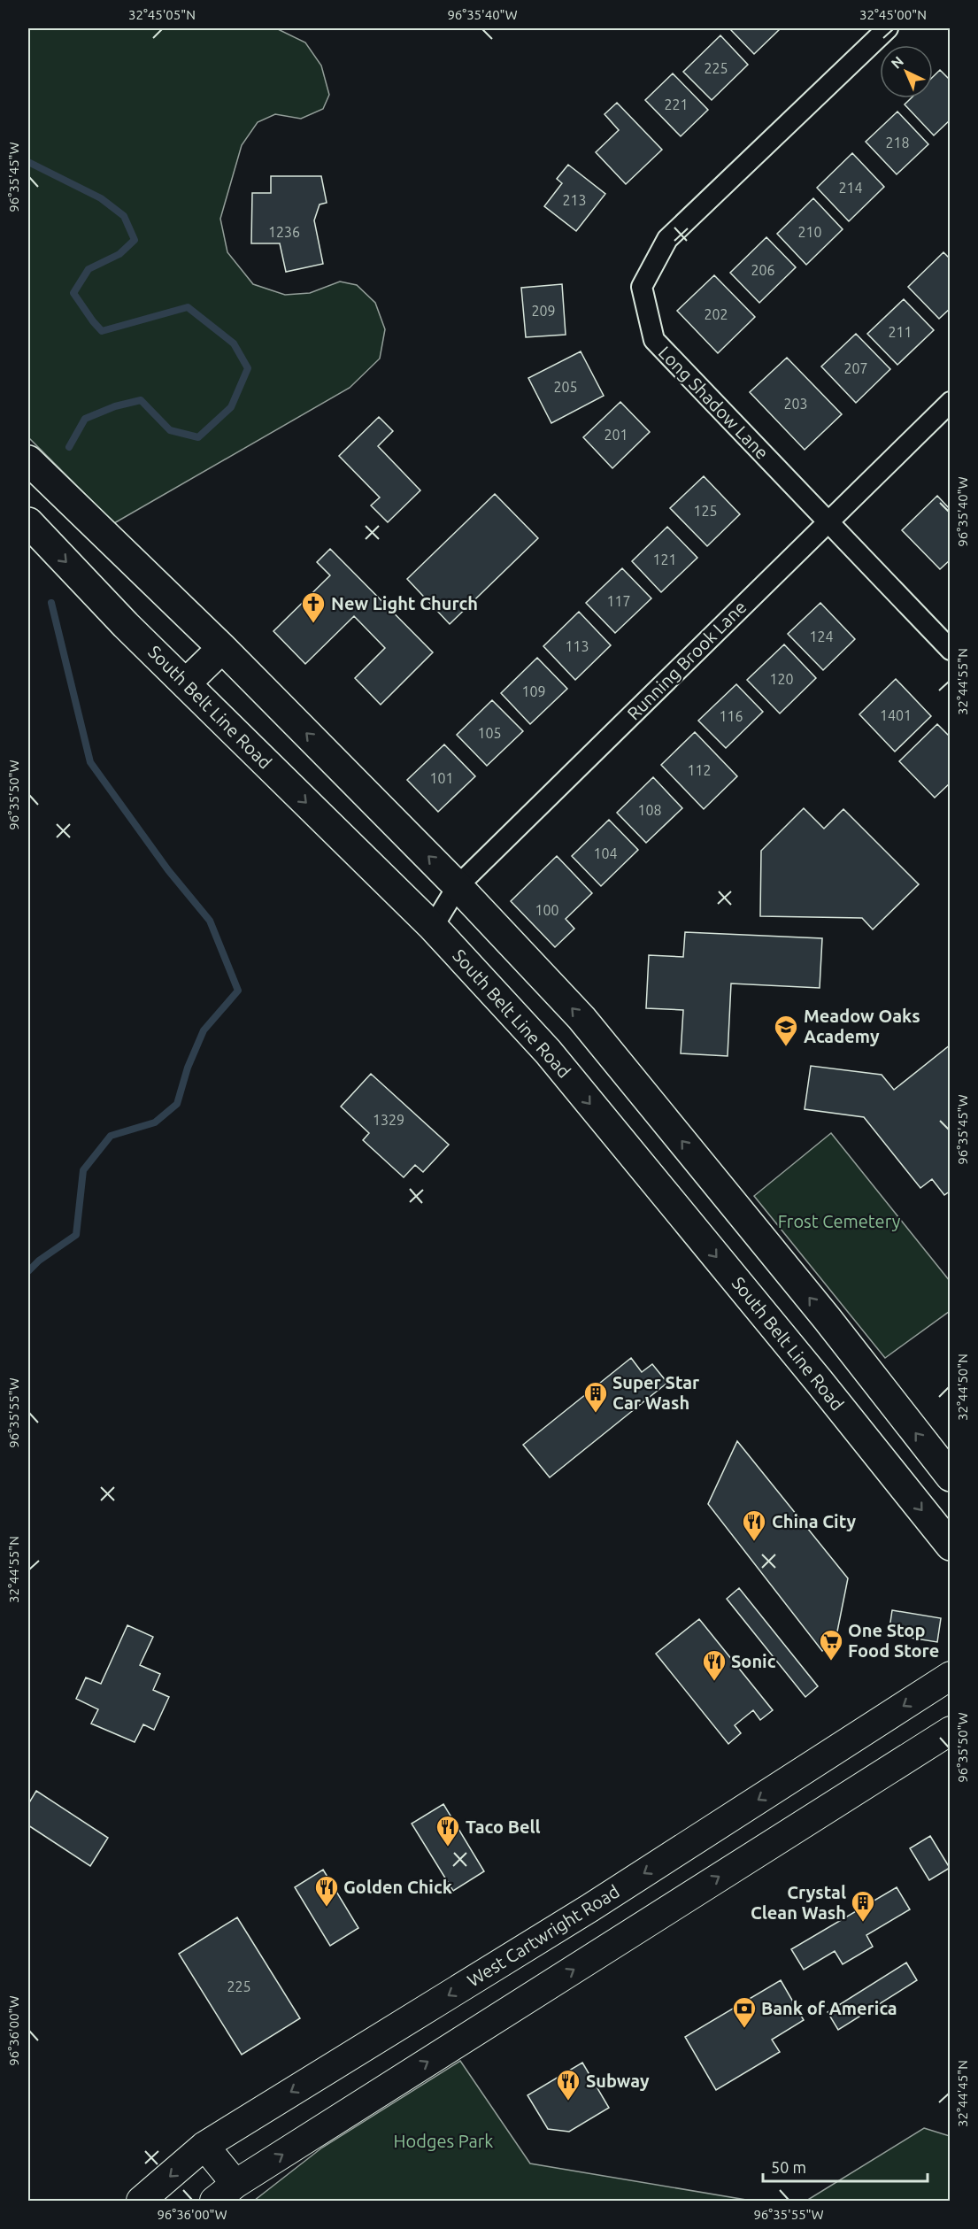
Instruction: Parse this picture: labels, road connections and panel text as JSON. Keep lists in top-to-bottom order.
{
  "streets": {
    "main road": ["South Belt Line Road", "West Cartwright Road"],
    "street": ["Long Shadow Lane", "Running Brook Lane"]
  },
  "crossings": [
    ["Long Shadow Lane", "Running Brook Lane"],
    ["Running Brook Lane", "South Belt Line Road"]
  ],
  "parks": ["Frost Cemetery", "Hodges Park"],
  "places": {
    "church": ["New Light Church"],
    "school or university": ["Meadow Oaks Academy"],
    "building": ["Super Star Car Wash", "Crystal Clean Wash"],
    "restaurant": [
      "China City",
      "Sonic",
      "Taco Bell",
      "Golden Chick",
      "Subway"
    ],
    "supermarket": ["One Stop Food Store"],
    "bank": ["Bank of America"]
  },
  "house_numbers": [
    "225",
    "221",
    "218",
    "214",
    "213",
    "1236",
    "210",
    "206",
    "209",
    "202",
    "211",
    "207",
    "205",
    "203",
    "201",
    "125",
    "121",
    "117",
    "124",
    "113",
    "120",
    "109",
    "1401",
    "116",
    "105",
    "112",
    "101",
    "108",
    "104",
    "100",
    "1329",
    "225"
  ],
  "scale_bar": "50 m",
  "north": "top left",
  "coordinates": [
    "32°45'05\"N",
    "96°35'40\"W",
    "32°45'00\"N",
    "96°35'45\"W",
    "32°44'55\"N",
    "96°35'50\"W",
    "32°44'50\"N",
    "96°35'55\"W",
    "96°36'00\"W",
    "32°44'45\"N"
  ]
}
